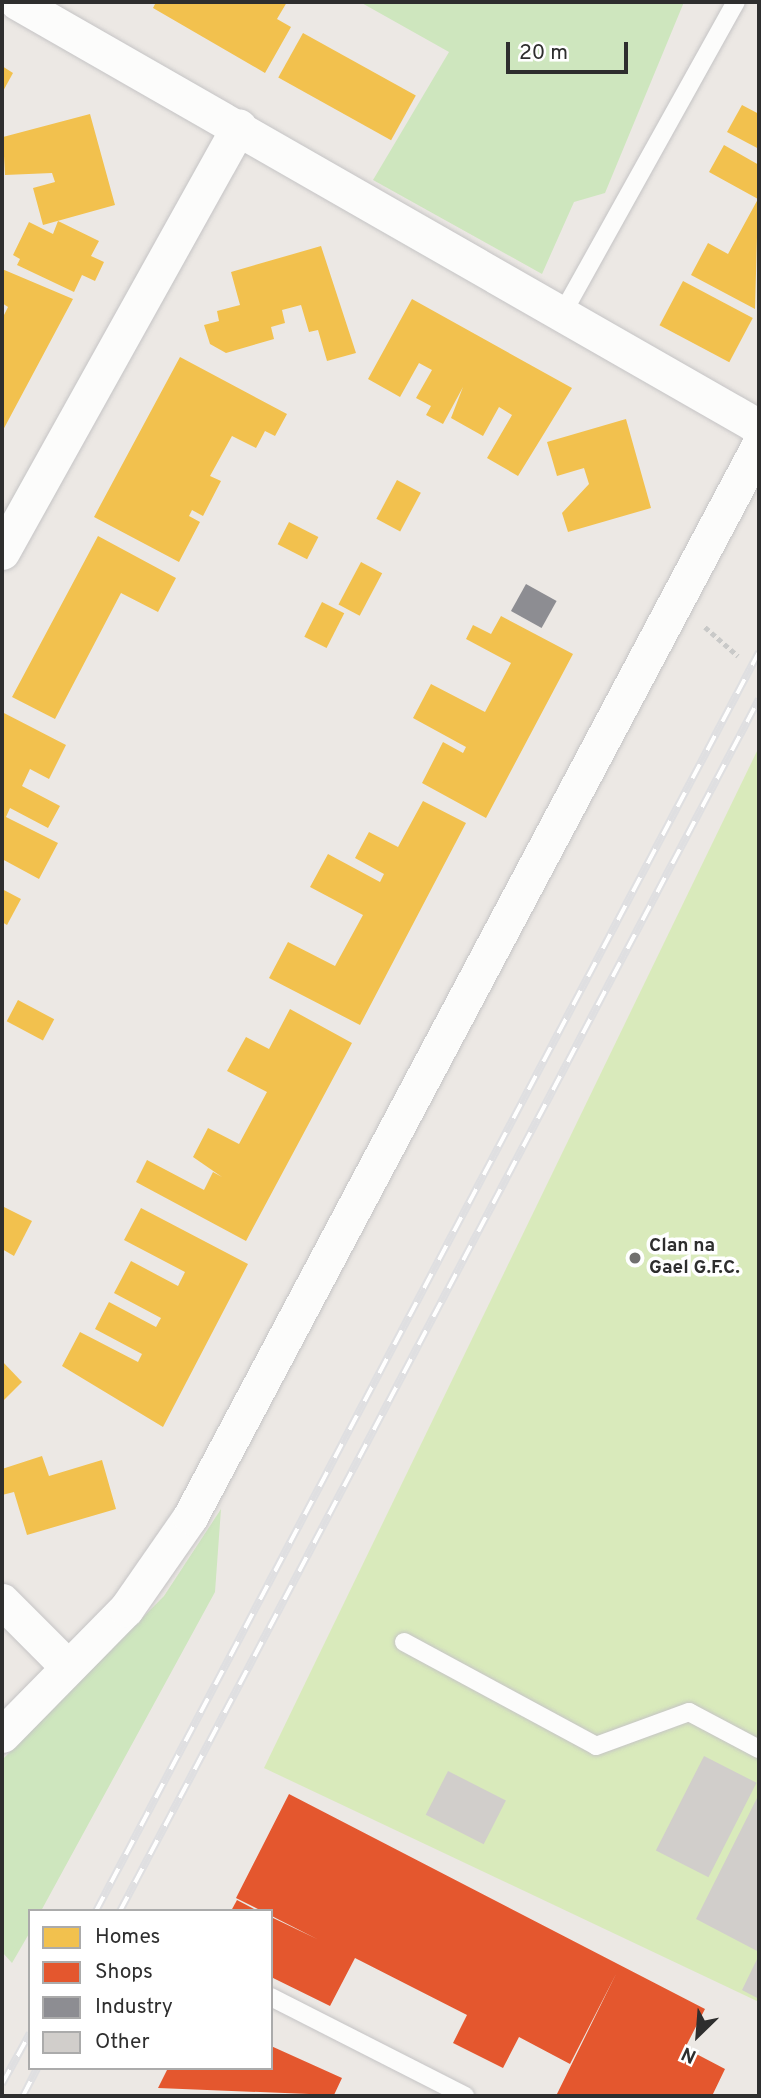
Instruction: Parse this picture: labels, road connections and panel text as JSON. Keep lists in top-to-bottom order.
{
  "places": ["Clan na Gael G.F.C."],
  "legend": [
    "Homes",
    "Shops",
    "Industry",
    "Other"
  ],
  "scale_bar": "20 m",
  "north": "bottom left"
}
